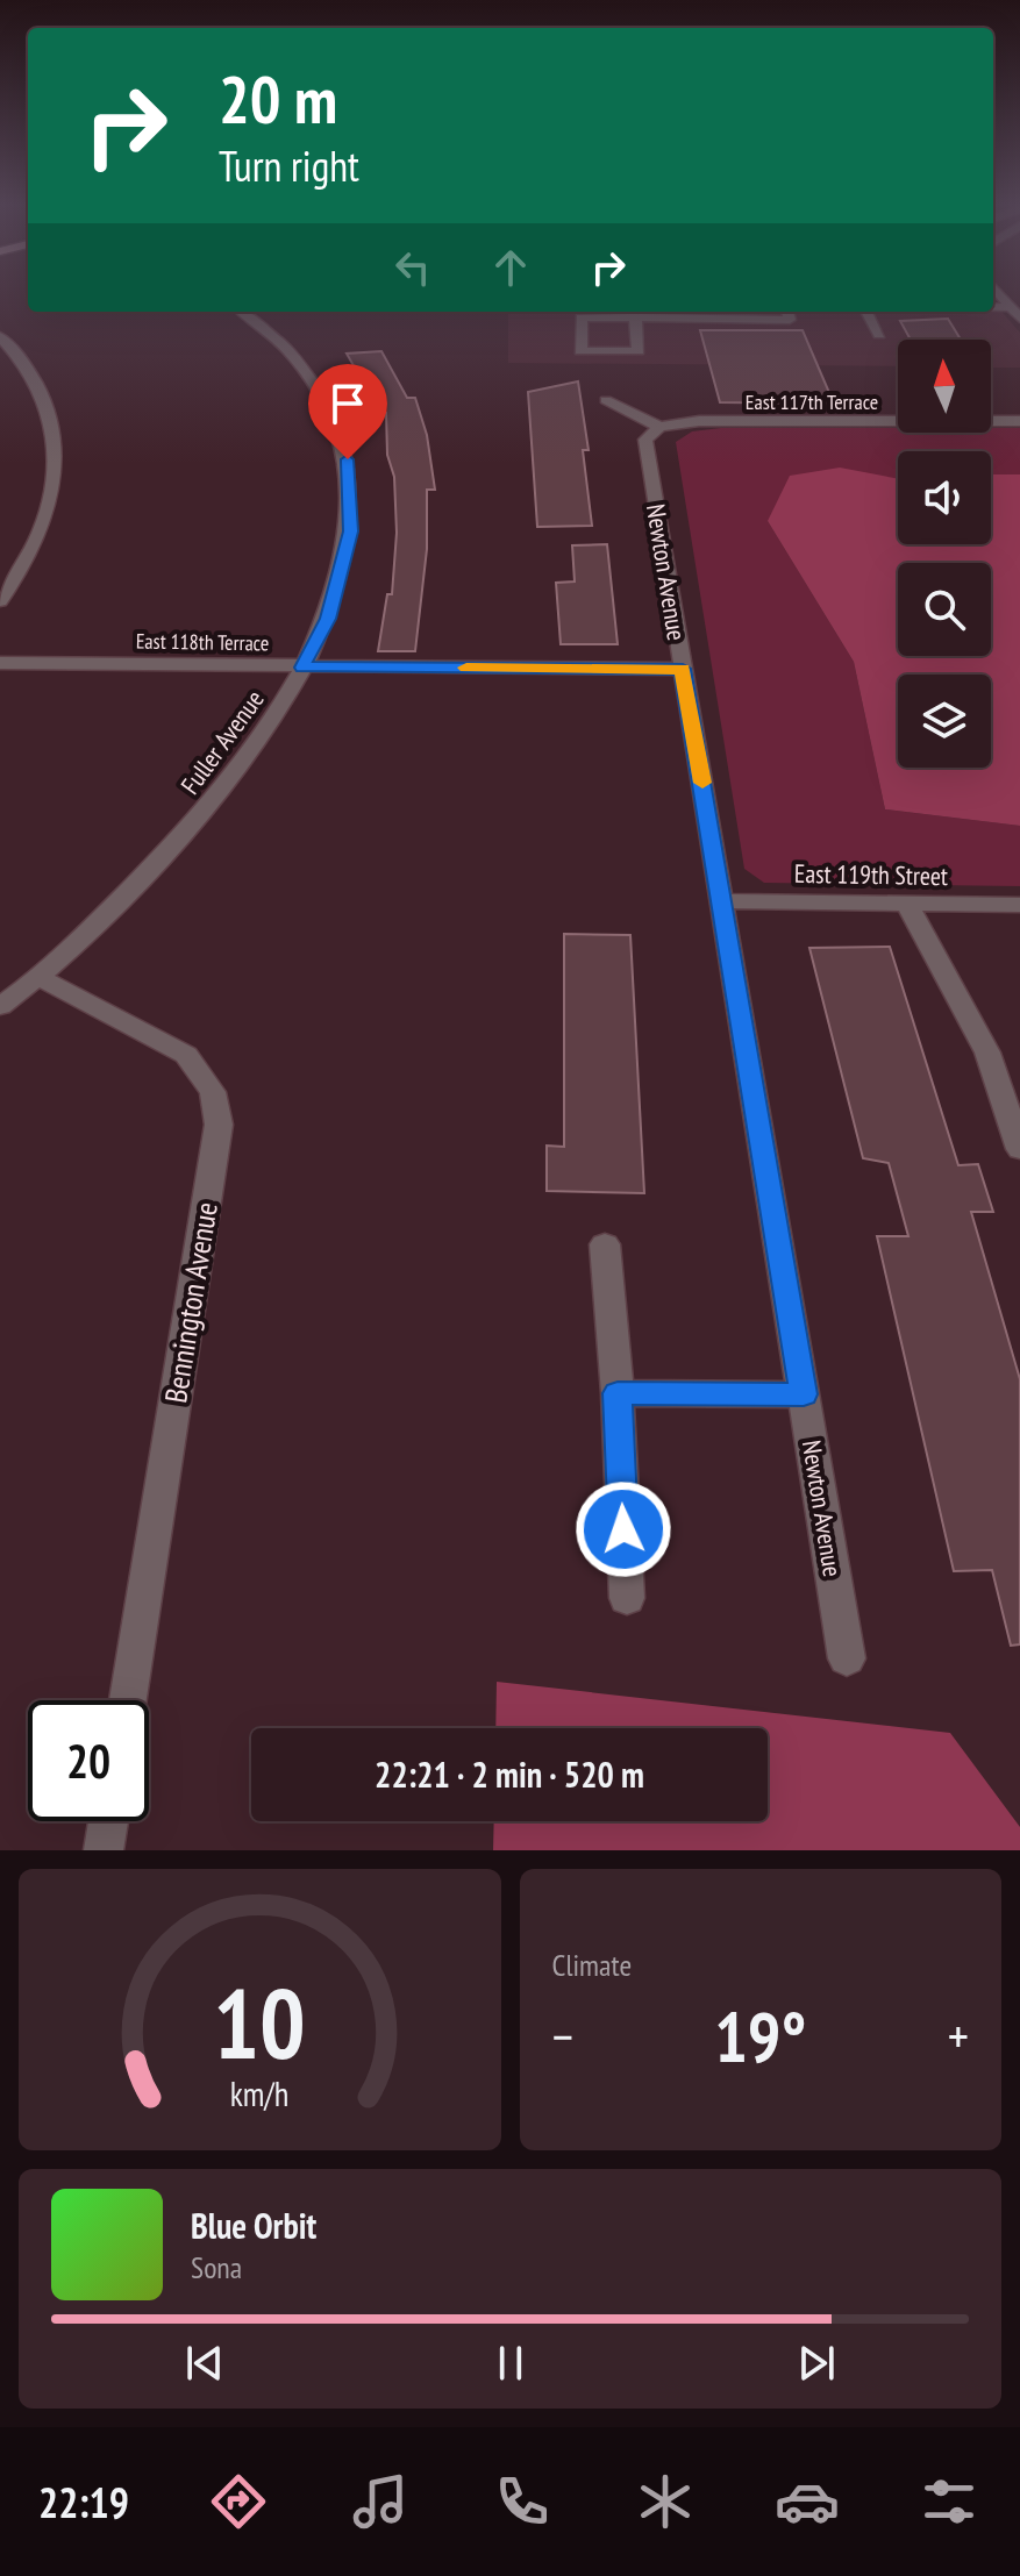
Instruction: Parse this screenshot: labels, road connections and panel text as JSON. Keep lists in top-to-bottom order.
{
  "streets": {
    "street": [
      "East 117th Terrace",
      "Newton Avenue",
      "East 118th Terrace",
      "Fuller Avenue",
      "East 119th Street",
      "Bennington Avenue"
    ]
  },
  "crossings": [
    ["East 117th Terrace", "Newton Avenue"],
    ["Newton Avenue", "East 118th Terrace"],
    ["Newton Avenue", "East 119th Street"],
    ["East 118th Terrace", "Fuller Avenue"],
    ["Fuller Avenue", "Bennington Avenue"]
  ],
  "north": "top",
  "page": {
    "turn": ["20 m", "Turn right"],
    "limit": "20",
    "trip": "22:21 · 2 min · 520 m",
    "tile": "Climate",
    "heat": ["−", "19°", "+"],
    "song": ["Blue Orbit", "Sona"],
    "tabs": "22:19",
    "gauge": ["10", "km/h"]
  }
}
